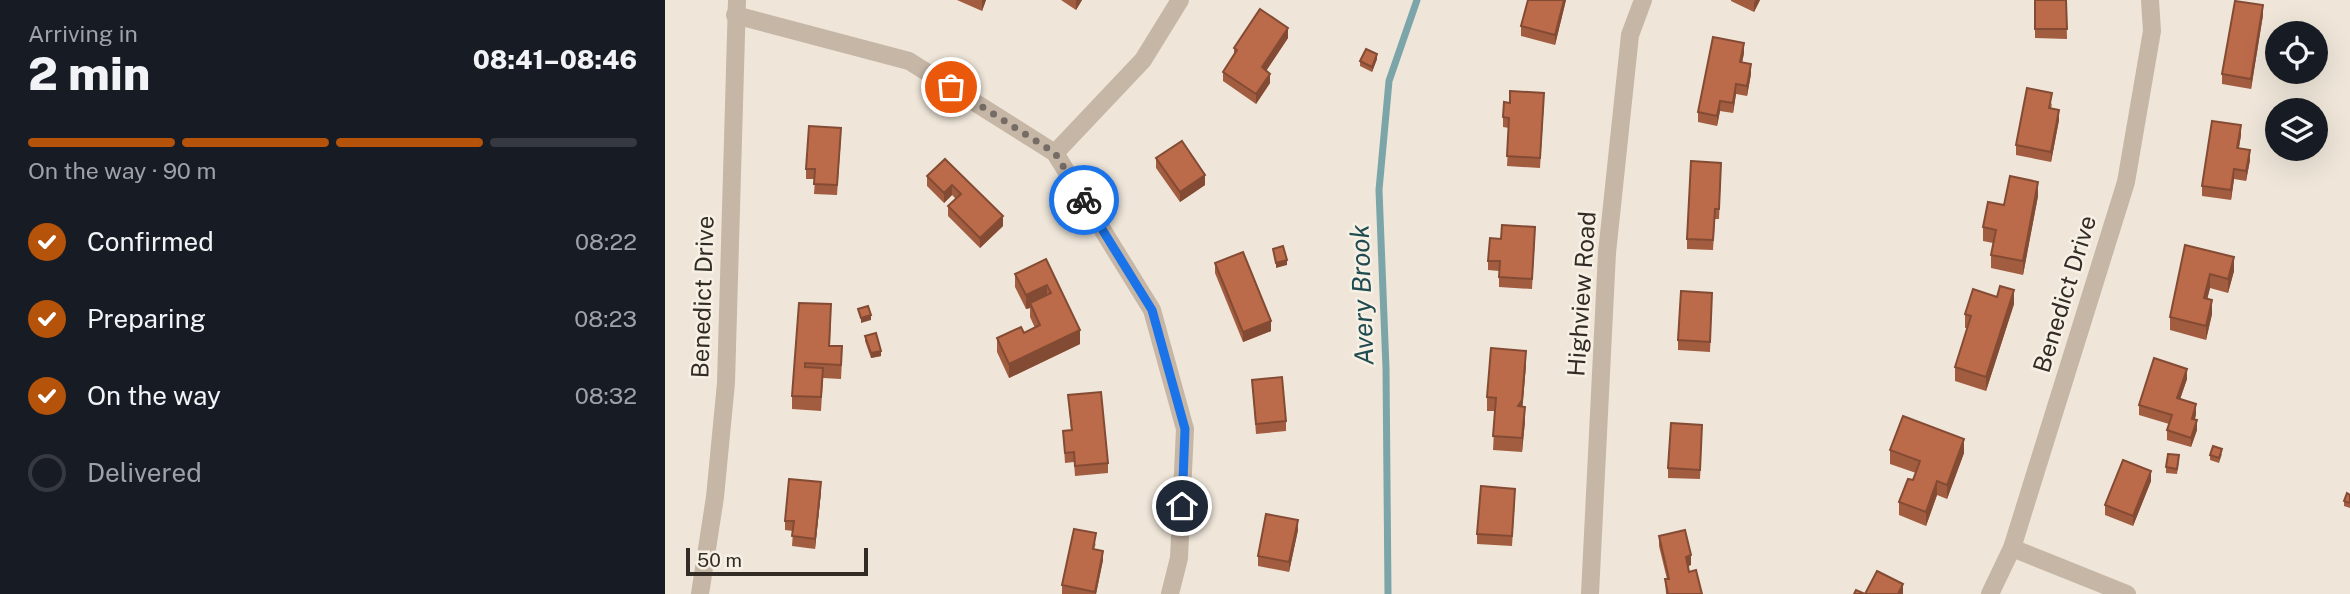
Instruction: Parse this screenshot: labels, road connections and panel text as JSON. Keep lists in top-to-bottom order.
{
  "streets": {
    "street": ["Highview Road", "Benedict Drive"]
  },
  "water": ["Avery Brook"],
  "scale_bar": "50 m",
  "page": {
    "heading": ["2 min", "Arriving in", "08:41–08:46"],
    "bar": "On the way · 90 m",
    "list": [
      ["Confirmed", "08:22"],
      ["Preparing", "08:23"],
      ["On the way", "08:32"],
      "Delivered"
    ],
    "scale": "50 m"
  }
}
